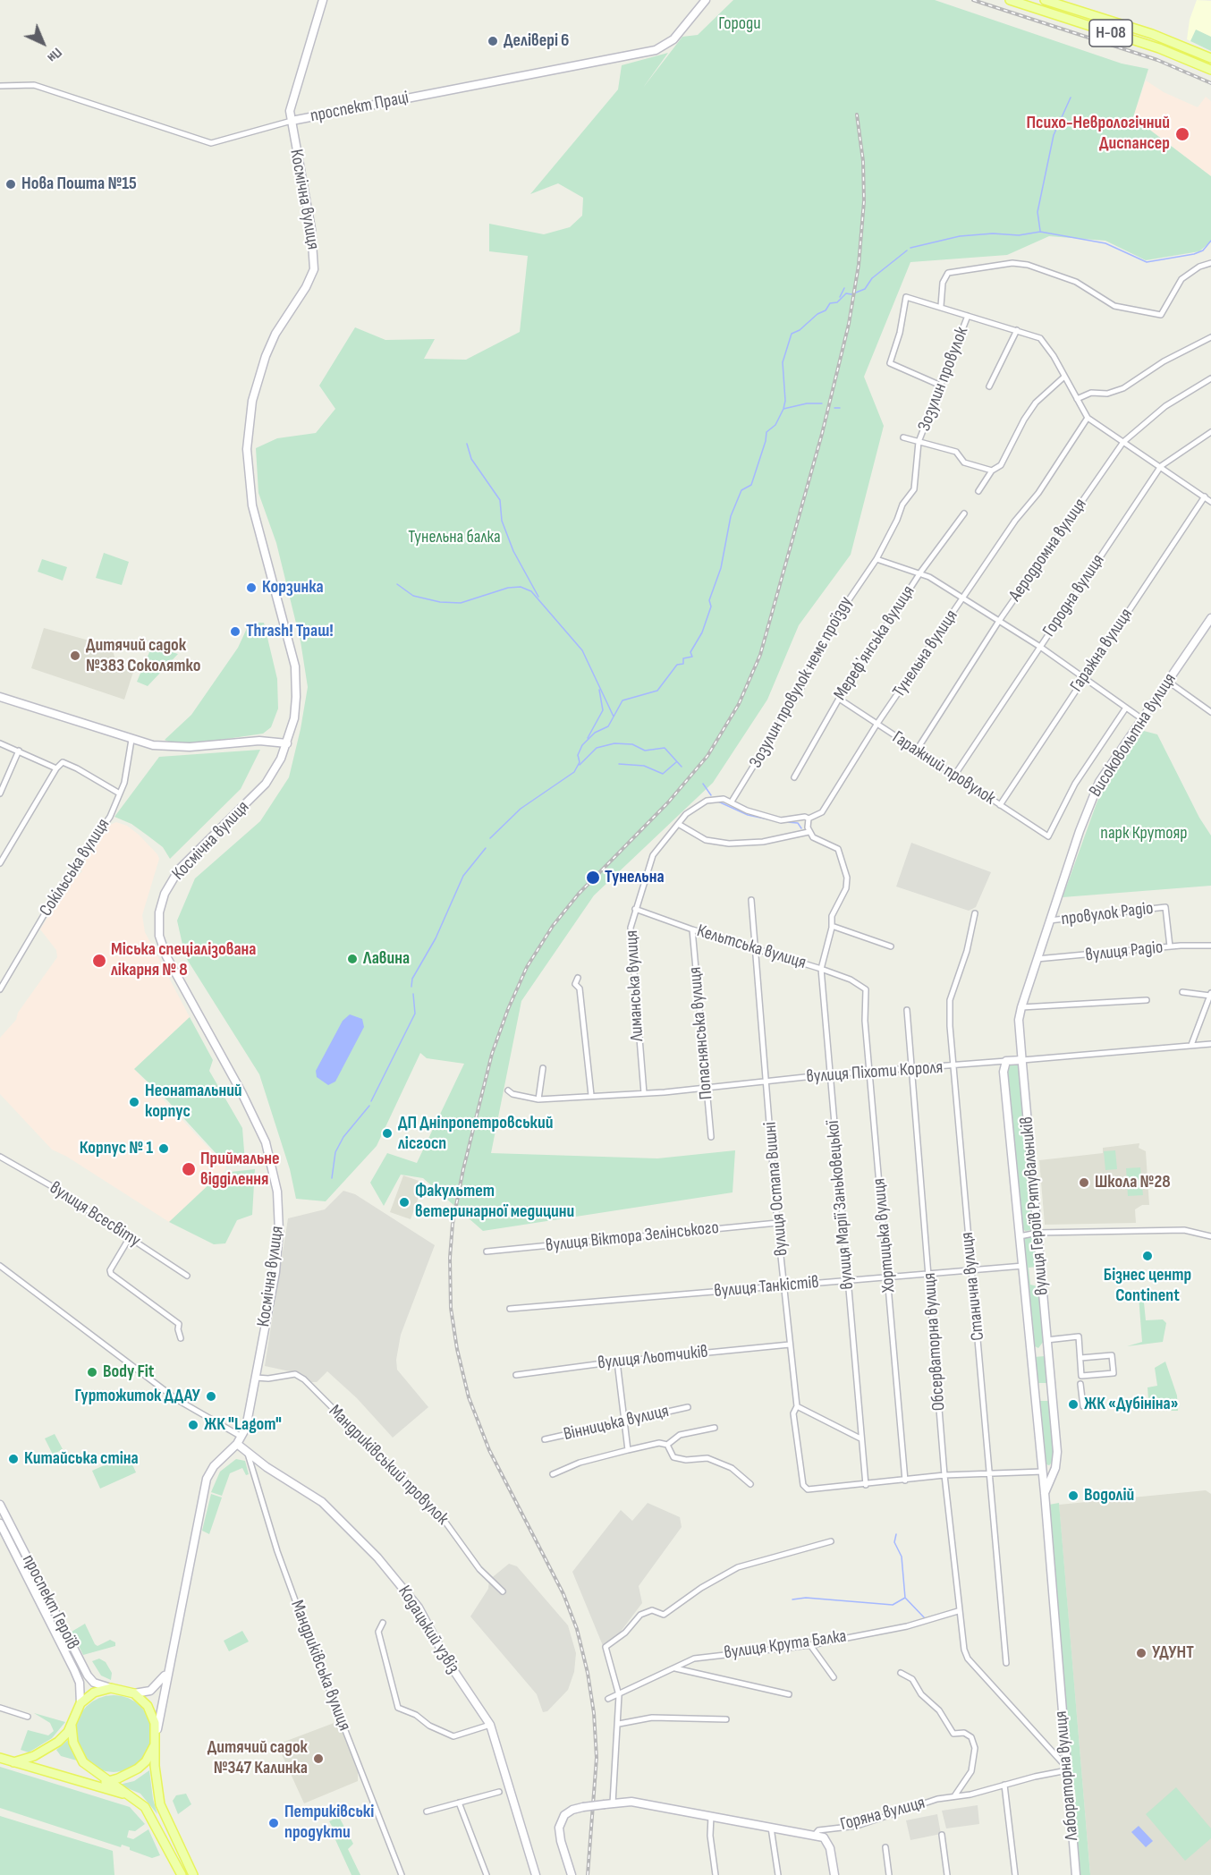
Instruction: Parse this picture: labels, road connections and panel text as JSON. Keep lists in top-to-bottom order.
{
  "streets": {
    "main road": [
      "Н-08",
      "проспект Праці",
      "Космічна вулиця",
      "Високовольтна вулиця",
      "вулиця Піхоти Короля",
      "вулиця Героїв Рятувальників",
      "проспект Героїв",
      "Кодацький узвіз",
      "Лабораторна вулиця",
      "Горяна вулиця"
    ],
    "street": [
      "Зозулин провулок",
      "Аеродромна вулиця",
      "Городна вулиця",
      "Мерефʼянська вулиця",
      "Гаражна вулиця",
      "Тунельна вулиця",
      "Зозулин провулок немє проїзду",
      "Гаражний провулок",
      "Сокільська вулиця",
      "провулок Радіо",
      "Кельтська вулиця",
      "вулиця Радіо",
      "Лиманська вулиця",
      "Попаснянська вулиця",
      "вулиця Остапа Вишні",
      "вулиця Марії Заньковецької",
      "вулиця Всесвіту",
      "Хортицька вулиця",
      "вулиця Віктора Зелінського",
      "Станична вулиця",
      "вулиця Танкістів",
      "Обсерваторна вулиця",
      "вулиця Льотчиків",
      "Вінницька вулиця",
      "Мандриківський провулок",
      "вулиця Крута Балка",
      "Мандриківська вулиця"
    ]
  },
  "crossings": [
    ["проспект Праці", "Космічна вулиця"],
    ["Космічна вулиця", "Мандриківський провулок"],
    ["Космічна вулиця", "проспект Героїв"],
    ["Космічна вулиця", "Кодацький узвіз"],
    ["Зозулин провулок", "Зозулин провулок немє проїзду"],
    ["Аеродромна вулиця", "Гаражний провулок"],
    ["Городна вулиця", "Гаражний провулок"],
    ["Мерефʼянська вулиця", "Гаражний провулок"],
    ["Гаражна вулиця", "Гаражний провулок"],
    ["Тунельна вулиця", "Гаражний провулок"],
    ["Зозулин провулок немє проїзду", "Лиманська вулиця"],
    ["Високовольтна вулиця", "Гаражний провулок"],
    ["Високовольтна вулиця", "провулок Радіо"],
    ["Високовольтна вулиця", "вулиця Героїв Рятувальників"],
    ["провулок Радіо", "вулиця Радіо"],
    ["провулок Радіо", "вулиця Героїв Рятувальників"],
    ["Кельтська вулиця", "Лиманська вулиця"],
    ["Кельтська вулиця", "Попаснянська вулиця"],
    ["Кельтська вулиця", "вулиця Остапа Вишні"],
    ["Кельтська вулиця", "вулиця Марії Заньковецької"],
    ["Кельтська вулиця", "Хортицька вулиця"],
    ["вулиця Радіо", "вулиця Героїв Рятувальників"],
    ["Лиманська вулиця", "вулиця Піхоти Короля"],
    ["Попаснянська вулиця", "вулиця Піхоти Короля"],
    ["вулиця Піхоти Короля", "вулиця Остапа Вишні"],
    ["вулиця Піхоти Короля", "вулиця Марії Заньковецької"],
    ["вулиця Піхоти Короля", "вулиця Героїв Рятувальників"],
    ["вулиця Піхоти Короля", "Хортицька вулиця"],
    ["вулиця Піхоти Короля", "Станична вулиця"],
    ["вулиця Піхоти Короля", "Обсерваторна вулиця"],
    ["вулиця Остапа Вишні", "вулиця Марії Заньковецької"],
    ["вулиця Остапа Вишні", "вулиця Віктора Зелінського"],
    ["вулиця Остапа Вишні", "вулиця Танкістів"],
    ["вулиця Остапа Вишні", "вулиця Льотчиків"],
    ["вулиця Марії Заньковецької", "вулиця Танкістів"],
    ["вулиця Героїв Рятувальників", "вулиця Танкістів"],
    ["вулиця Героїв Рятувальників", "Лабораторна вулиця"],
    ["Хортицька вулиця", "вулиця Танкістів"],
    ["Станична вулиця", "вулиця Танкістів"],
    ["вулиця Танкістів", "Обсерваторна вулиця"],
    ["Обсерваторна вулиця", "вулиця Крута Балка"],
    ["Обсерваторна вулиця", "Лабораторна вулиця"],
    ["Обсерваторна вулиця", "Горяна вулиця"],
    ["Кодацький узвіз", "Мандриківська вулиця"],
    ["Лабораторна вулиця", "Горяна вулиця"]
  ],
  "parks": ["Городи", "Тунельна балка", "парк Крутояр"],
  "places": [
    "Делівері 6",
    "Психо-Неврологічний Диспансер",
    "Нова Пошта №15",
    "Корзинка",
    "Thrash! Траш!",
    "Дитячий садок №383 Соколятко",
    "Тунельна",
    "Лавина",
    "Міська спеціалізована лікарня № 8",
    "Неонатальний корпус",
    "ДП Дніпропетровський лісгосп",
    "Корпус № 1",
    "Приймальне відділення",
    "Школа №28",
    "Факультет ветеринарної медицини",
    "Бізнес центр Continent",
    "Body Fit",
    "Гуртожиток ДДАУ",
    "ЖК «Дубініна»",
    "ЖК \"Lagom\"",
    "Китайська стіна",
    "Водолій",
    "УДУНТ",
    "Дитячий садок №347 Калинка",
    "Петриківські продукти"
  ],
  "north": "bottom right"
}
